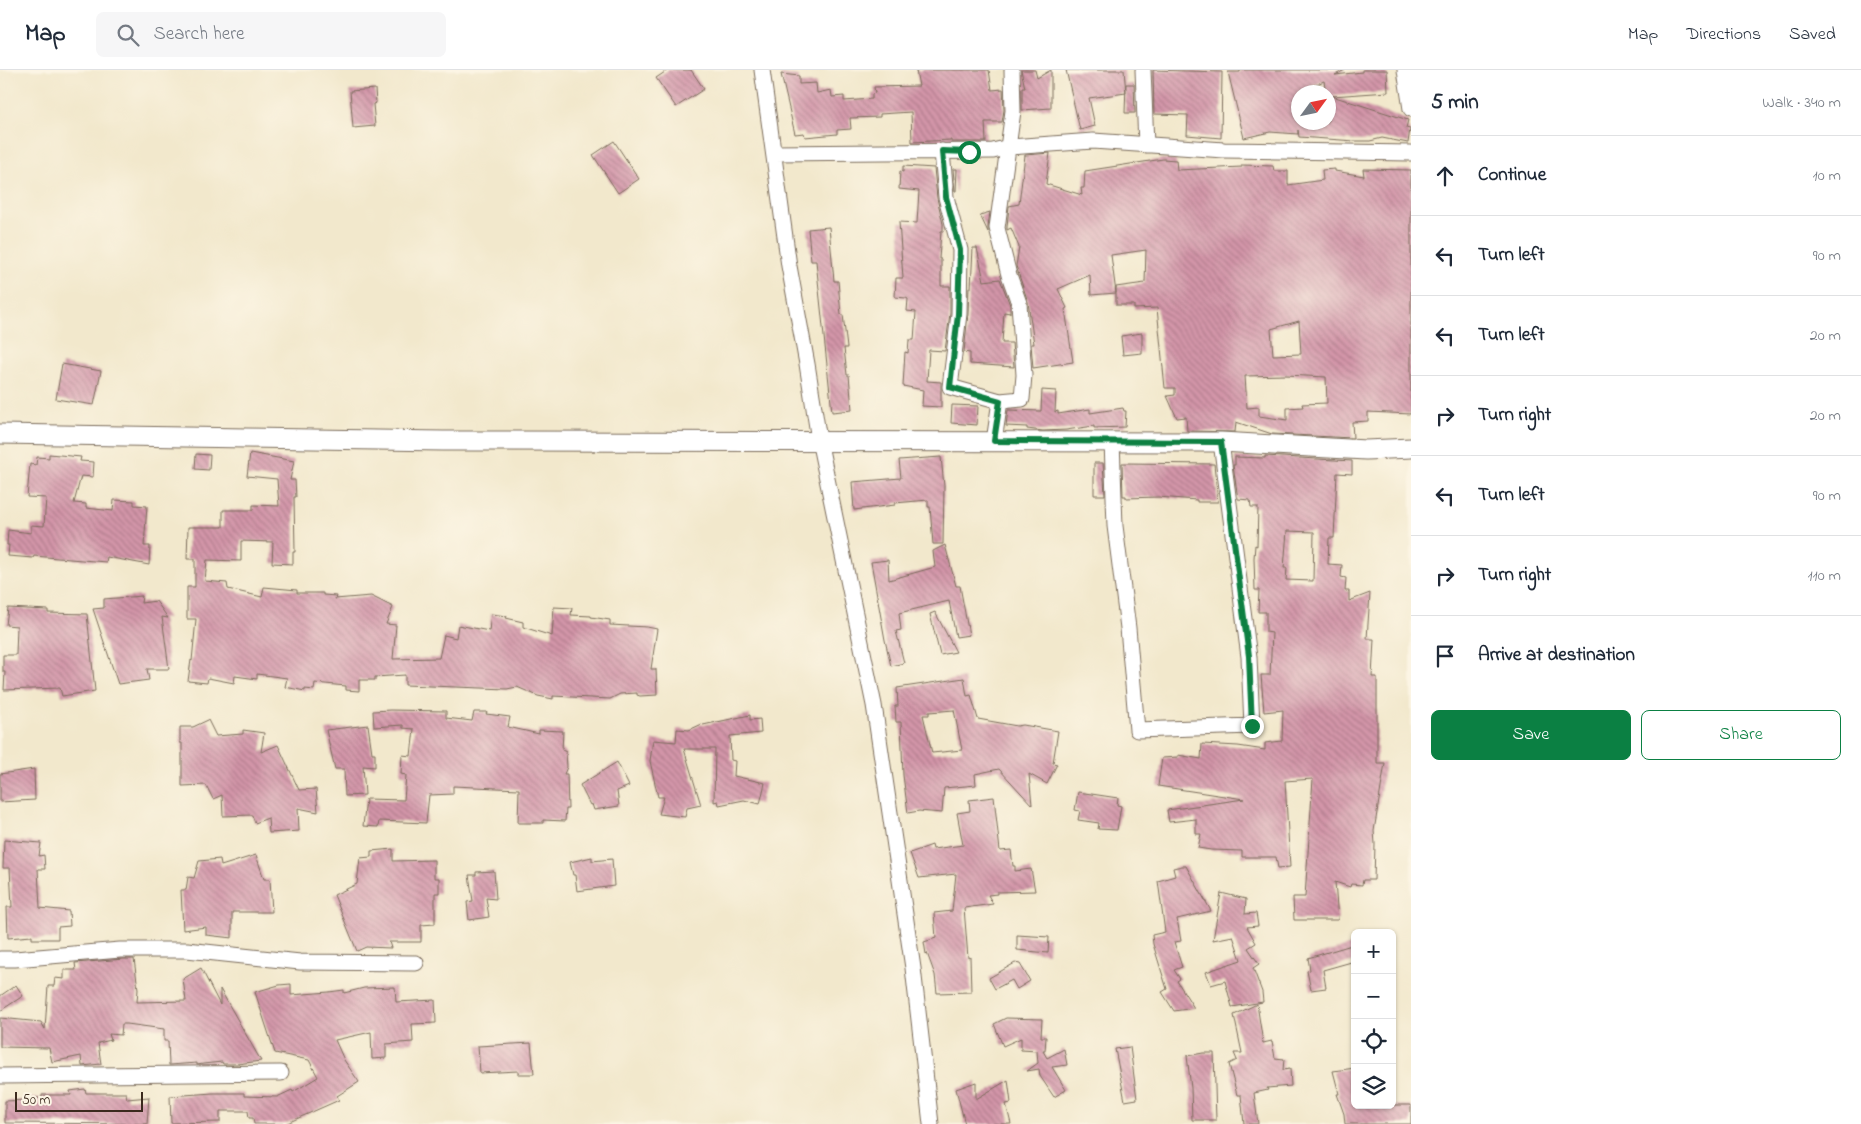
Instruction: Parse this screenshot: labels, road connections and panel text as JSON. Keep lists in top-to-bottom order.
{
  "scale_bar": "50 m",
  "north": "top right",
  "page": {
    "header": "Map",
    "search": "Search here",
    "nav": ["Map", "Directions", "Saved"],
    "heading": ["5 min", "Walk · 340 m"],
    "list": [
      ["Continue", "10 m"],
      ["Turn left", "90 m"],
      ["Turn left", "20 m"],
      ["Turn right", "20 m"],
      ["Turn left", "90 m"],
      ["Turn right", "110 m"],
      "Arrive at destination"
    ],
    "buttons": ["Save", "Share"],
    "map_buttons": ["+", "−"],
    "scale": "50 m"
  }
}
